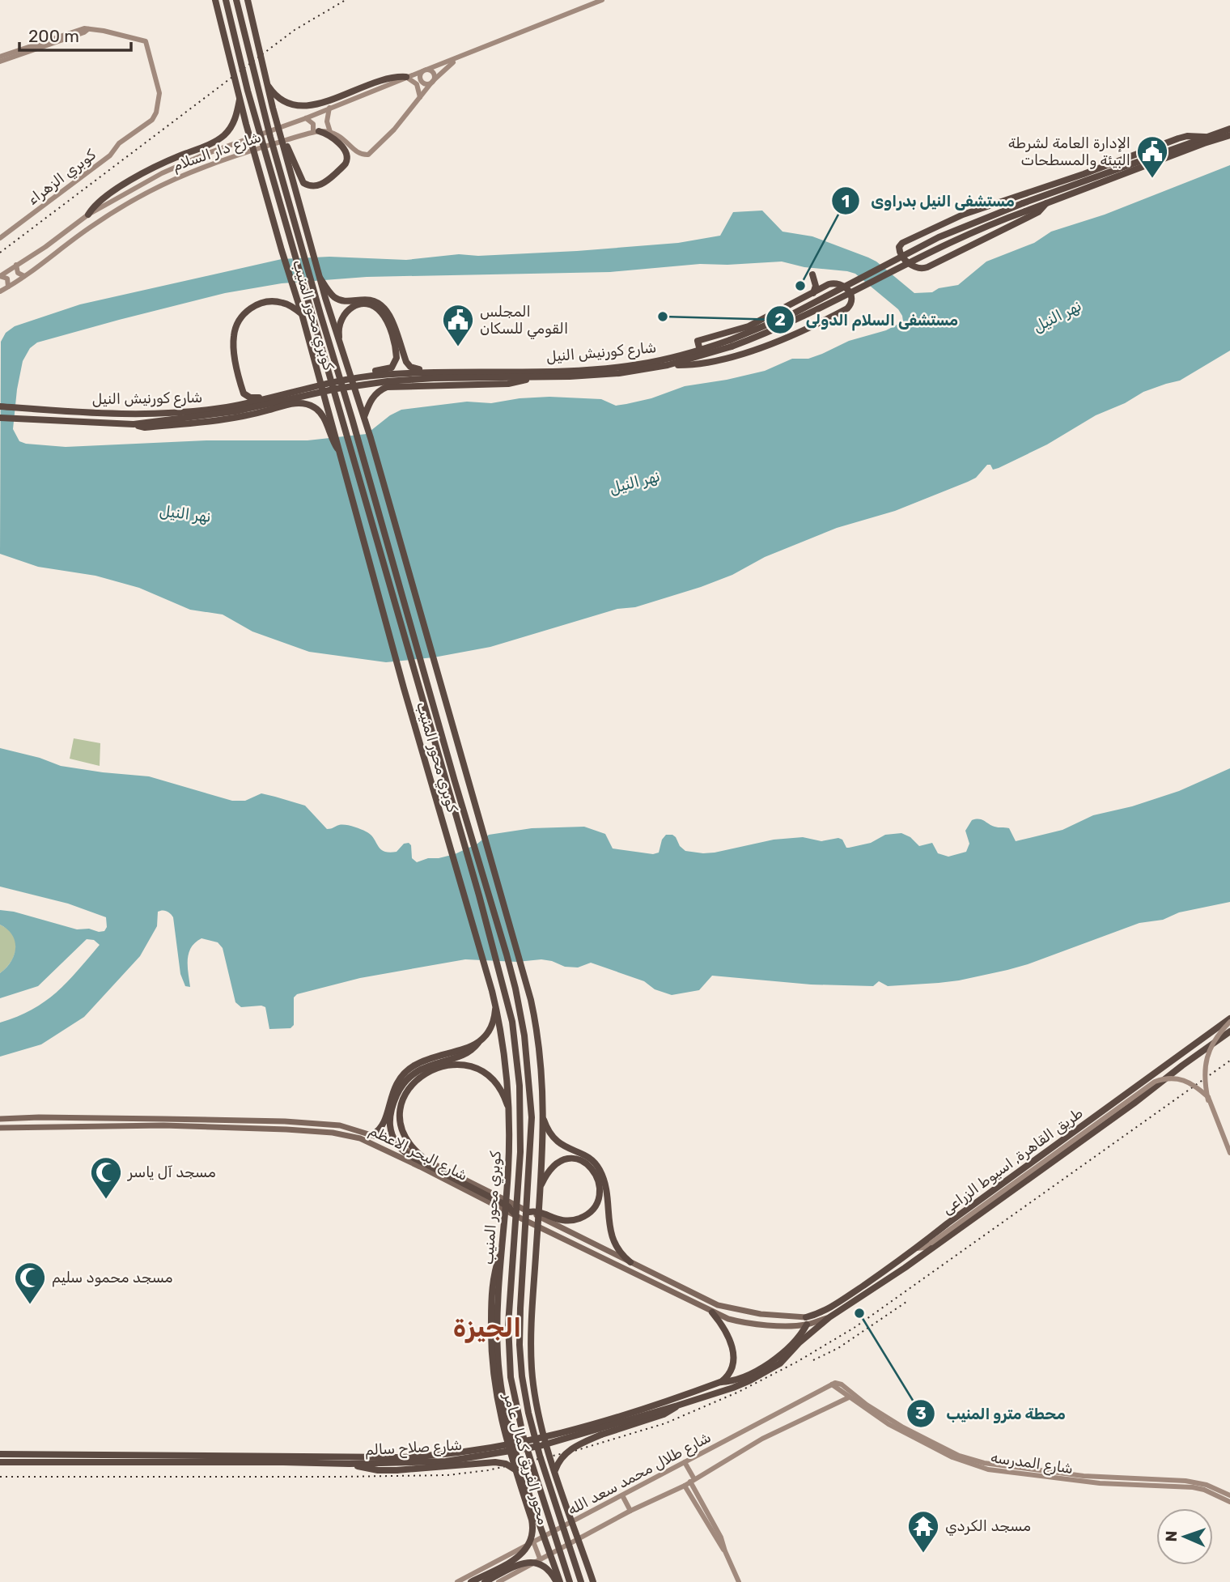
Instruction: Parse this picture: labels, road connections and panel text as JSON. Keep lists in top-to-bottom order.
{
  "streets": {
    "highway": [
      "كوبري محور المنيب",
      "شارع كورنيش النيل",
      "طريق القاهرة, اسيوط الزراعى",
      "شارع صلاح سالم",
      "محور الفريق كمال عامر"
    ],
    "main road": [
      "شارع دار السلام",
      "كوبري الزهراء",
      "شارع البحر الاعظم",
      "شارع المدرسه",
      "شارع طلال محمد سعد الله"
    ]
  },
  "crossings": [
    ["كوبري محور المنيب", "محور الفريق كمال عامر"],
    ["شارع البحر الاعظم", "طريق القاهرة, اسيوط الزراعى"],
    ["شارع البحر الاعظم", "شارع صلاح سالم"],
    ["طريق القاهرة, اسيوط الزراعى", "شارع صلاح سالم"],
    ["شارع المدرسه", "شارع طلال محمد سعد الله"]
  ],
  "districts": ["الجيزة"],
  "water": ["نهر النيل"],
  "places": {
    "public building": ["الإدارة العامة لشرطة البيئة والمسطحات", "المجلس القومي للسكان"],
    "other": ["مستشفى النيل بدراوى", "مستشفى السلام الدولى", "محطة مترو المنيب"],
    "mosque": ["مسجد آل ياسر", "مسجد محمود سليم"],
    "temple": ["مسجد الكردي"]
  },
  "scale_bar": "200 m",
  "north": "left"
}
